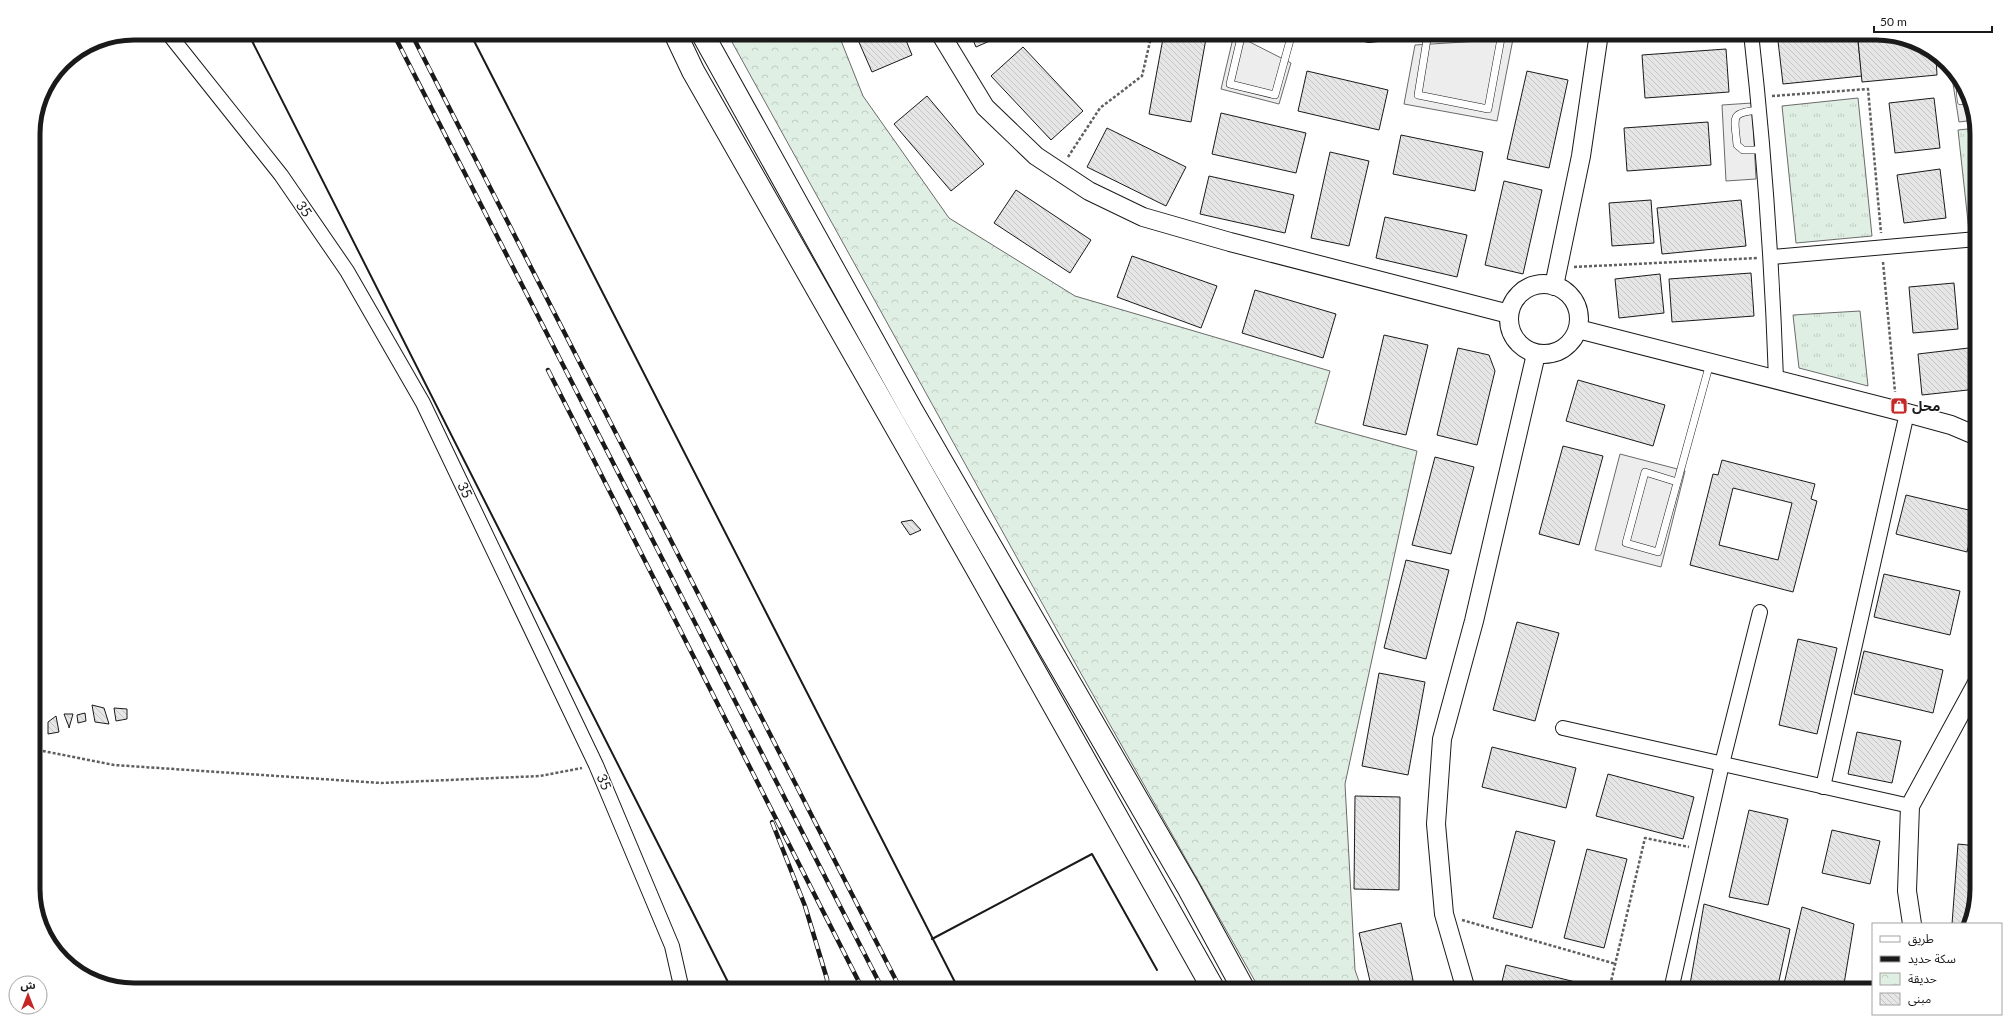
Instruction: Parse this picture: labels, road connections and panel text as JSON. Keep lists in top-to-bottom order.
{
  "streets": {
    "street": ["35"]
  },
  "places": {
    "shop": ["محل"]
  },
  "legend": [
    "طريق",
    "سكة حديد",
    "حديقة",
    "مبنى"
  ],
  "scale_bar": "50 m",
  "north": "top"
}
